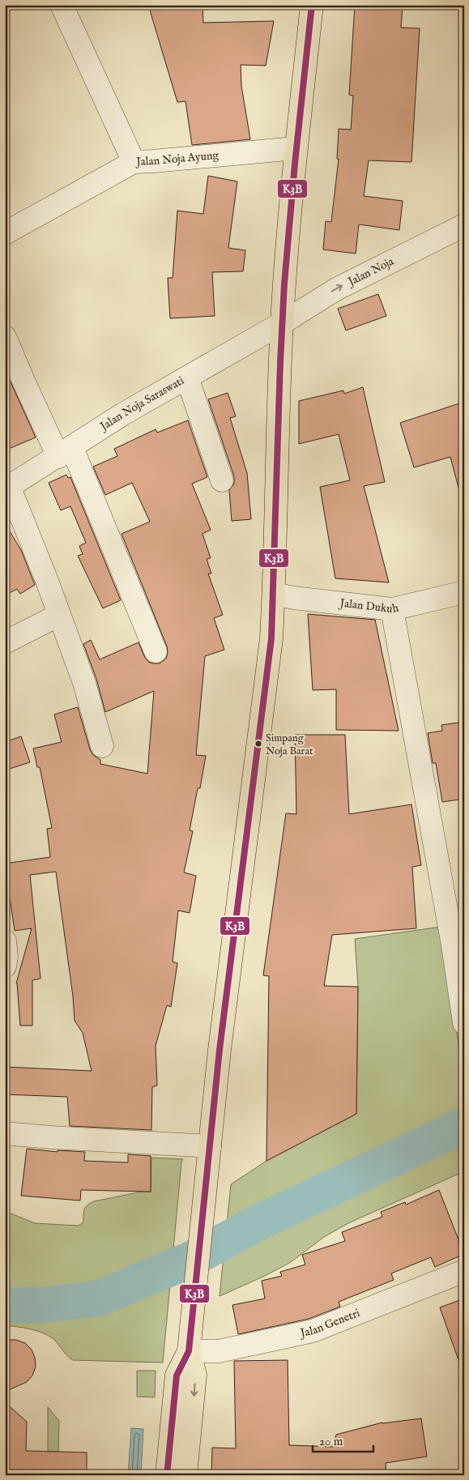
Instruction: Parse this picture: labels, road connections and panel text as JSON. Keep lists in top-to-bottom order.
{
  "streets": {
    "street": [
      "Jalan Noja Ayung",
      "Jalan Noja",
      "Jalan Noja Saraswati",
      "Jalan Dukuh",
      "Jalan Genetri"
    ]
  },
  "crossings": [
    ["Jalan Noja", "Jalan Noja Saraswati"]
  ],
  "one_way": ["Jalan Noja"],
  "places": ["Simpang Noja Barat"],
  "lines": ["transit line K3B"],
  "scale_bar": "20 m"
}
